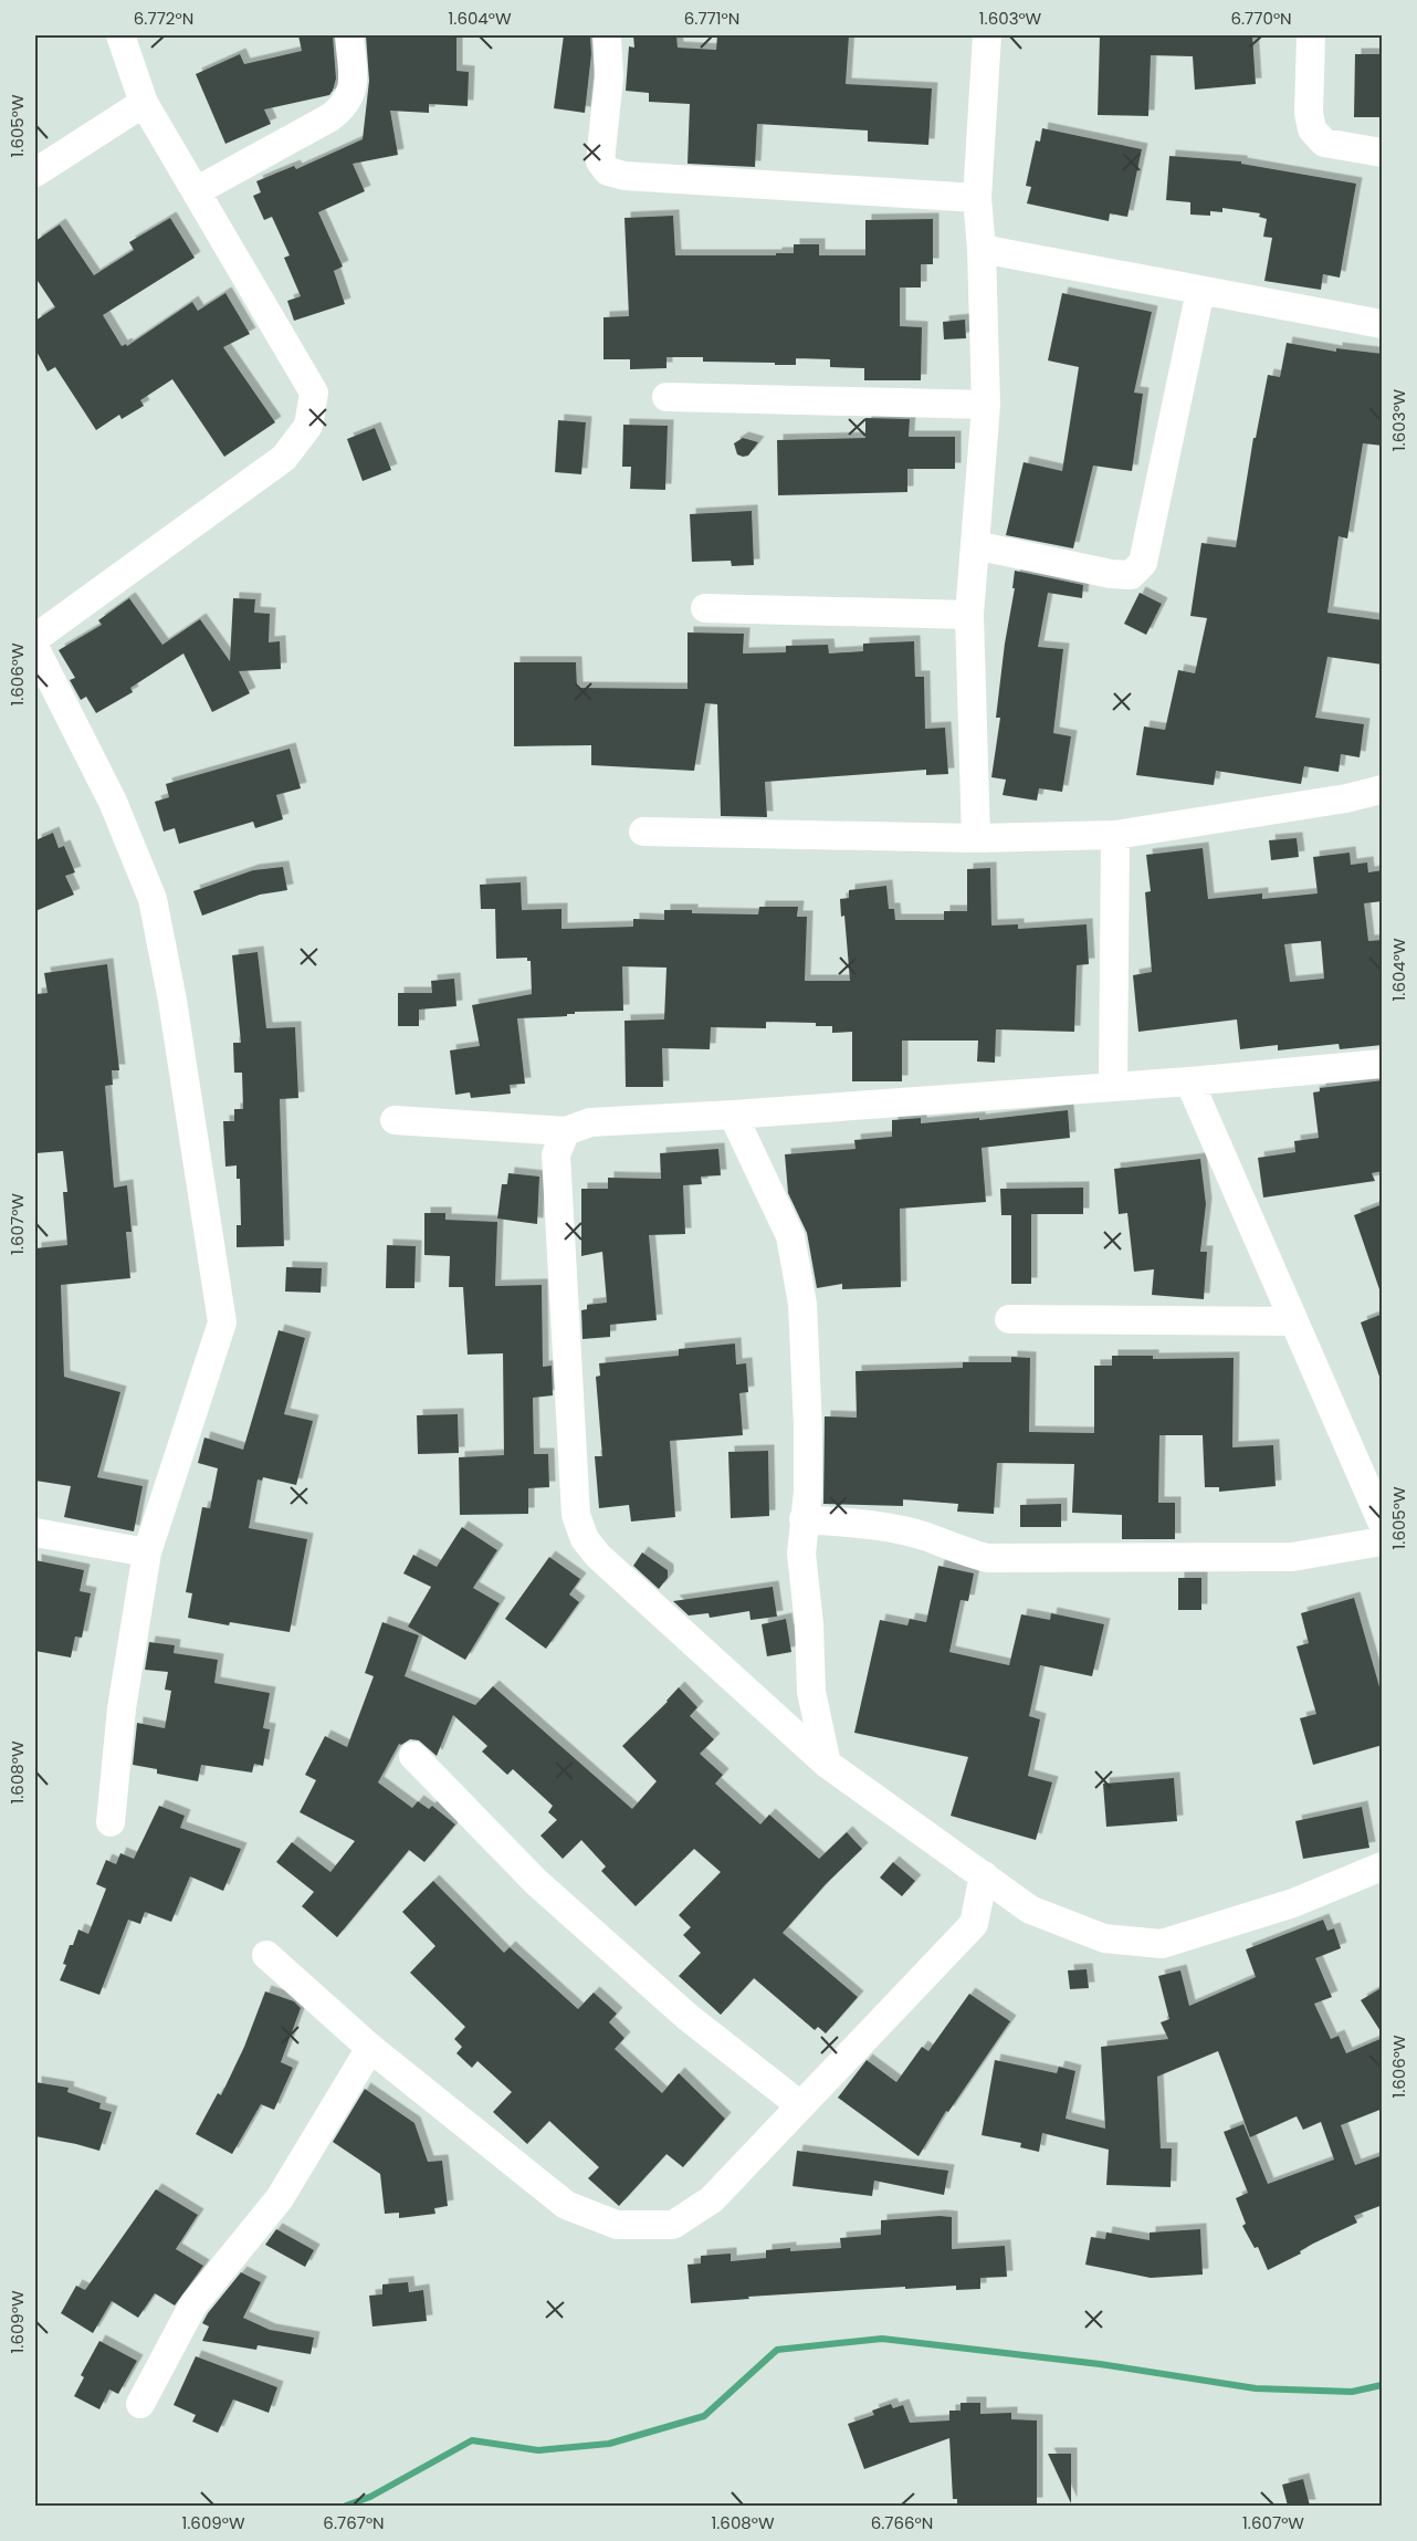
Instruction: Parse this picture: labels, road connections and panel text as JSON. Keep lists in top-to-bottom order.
{
  "coordinates": [
    "6.772°N",
    "1.604°W",
    "6.771°N",
    "1.603°W",
    "6.770°N",
    "1.605°W",
    "1.606°W",
    "1.607°W",
    "1.608°W",
    "1.609°W",
    "6.767°N",
    "6.766°N"
  ]
}
